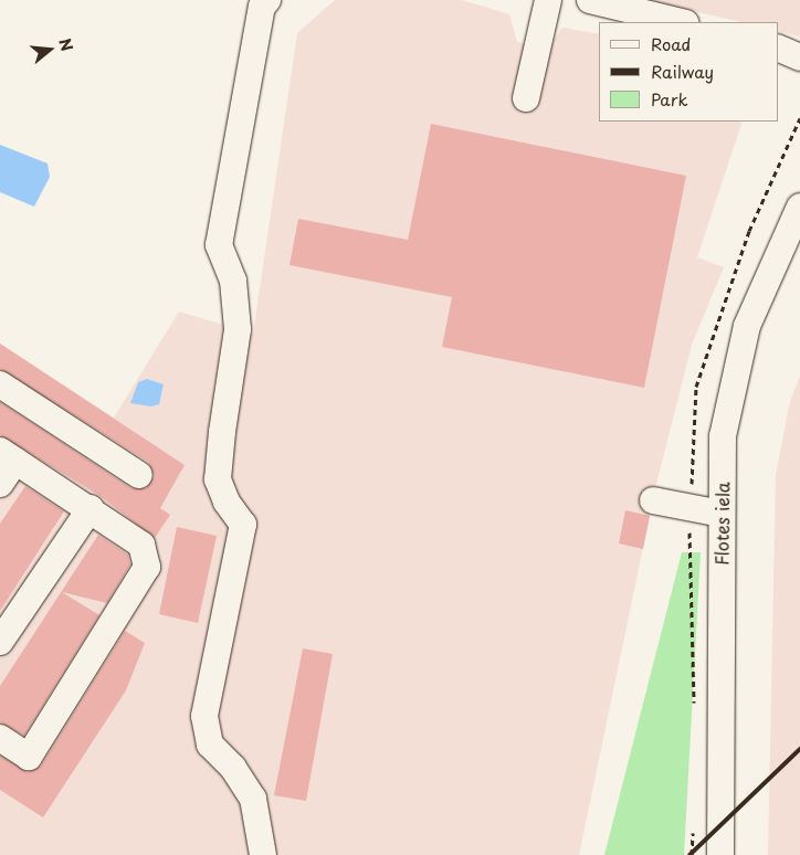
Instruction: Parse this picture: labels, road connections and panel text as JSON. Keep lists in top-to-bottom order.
{
  "streets": {
    "street": ["Flotes iela"]
  },
  "legend": ["Road", "Railway", "Park"],
  "north": "right"
}
